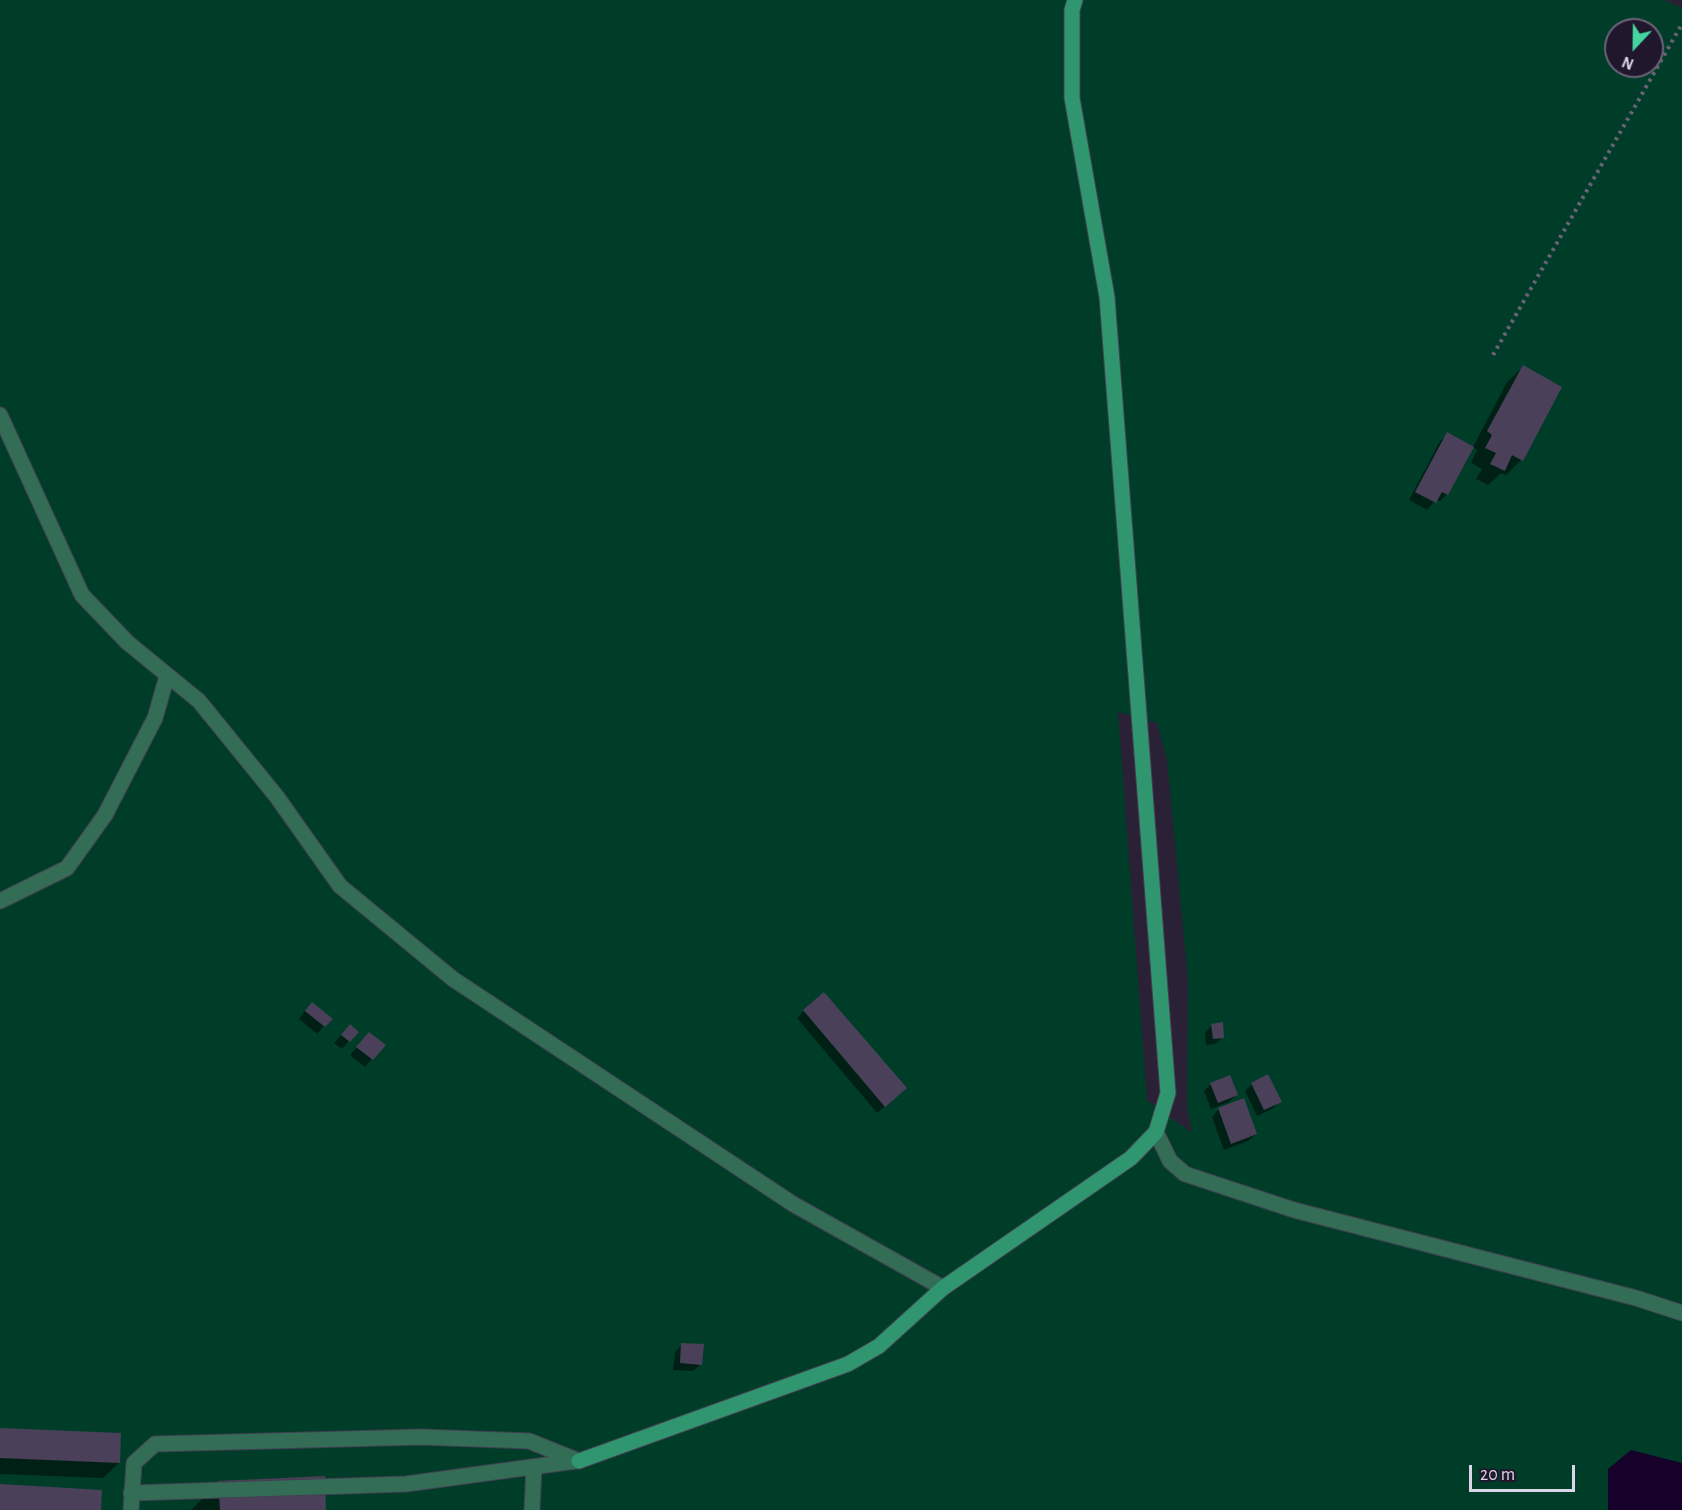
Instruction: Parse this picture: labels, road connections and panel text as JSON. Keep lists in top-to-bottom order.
{
  "scale_bar": "20 m",
  "north": "bottom"
}
